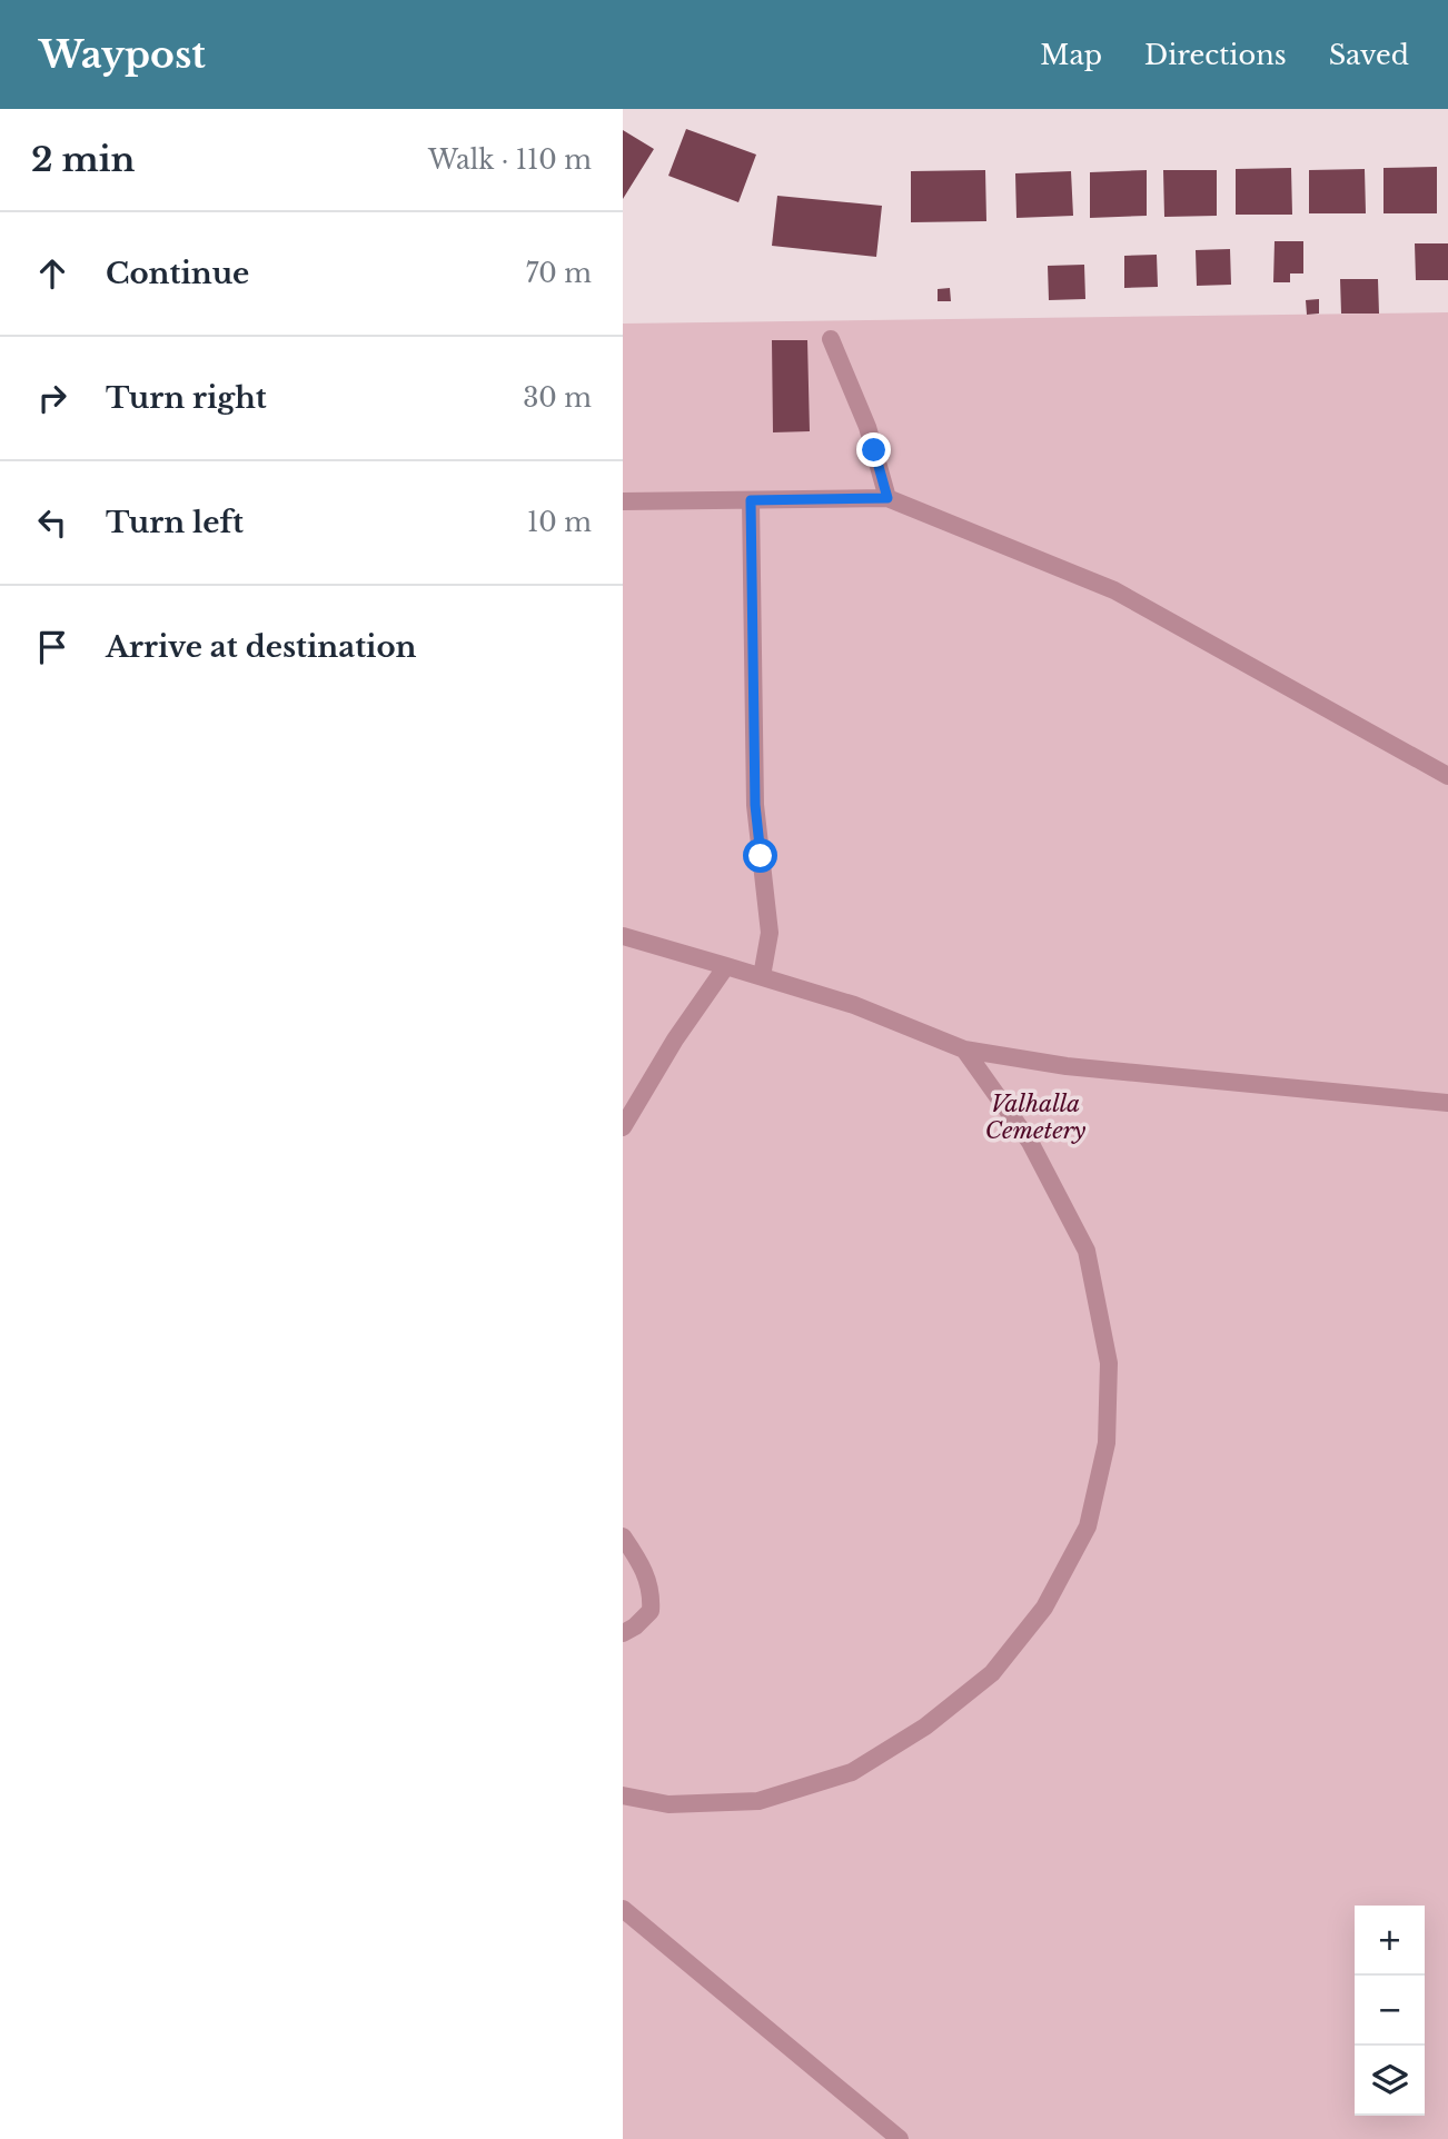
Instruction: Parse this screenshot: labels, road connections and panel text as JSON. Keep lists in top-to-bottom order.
{
  "parks": ["Valhalla Cemetery"],
  "page": {
    "header": "Waypost",
    "nav": ["Map", "Directions", "Saved"],
    "heading": ["2 min", "Walk · 110 m"],
    "list": [
      ["Continue", "70 m"],
      ["Turn right", "30 m"],
      ["Turn left", "10 m"],
      "Arrive at destination"
    ],
    "map_buttons": ["+", "−"]
  }
}
